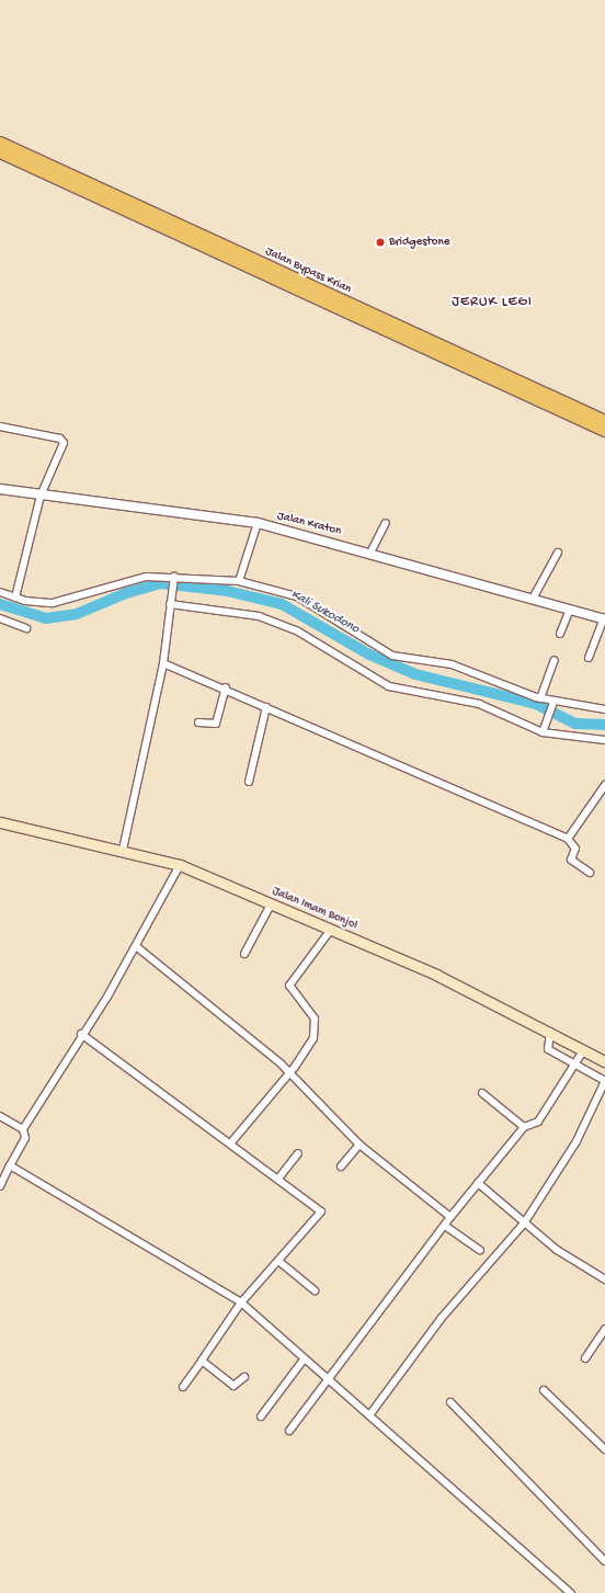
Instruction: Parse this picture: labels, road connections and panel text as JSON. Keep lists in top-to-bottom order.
{
  "streets": {
    "highway": ["Jalan Bypass Krian"],
    "main road": ["Jalan Imam Bonjol"],
    "street": ["Jalan Kraton"]
  },
  "districts": ["JERUK LEGI"],
  "water": ["Kali Sukodono"],
  "places": ["Bridgestone"]
}
